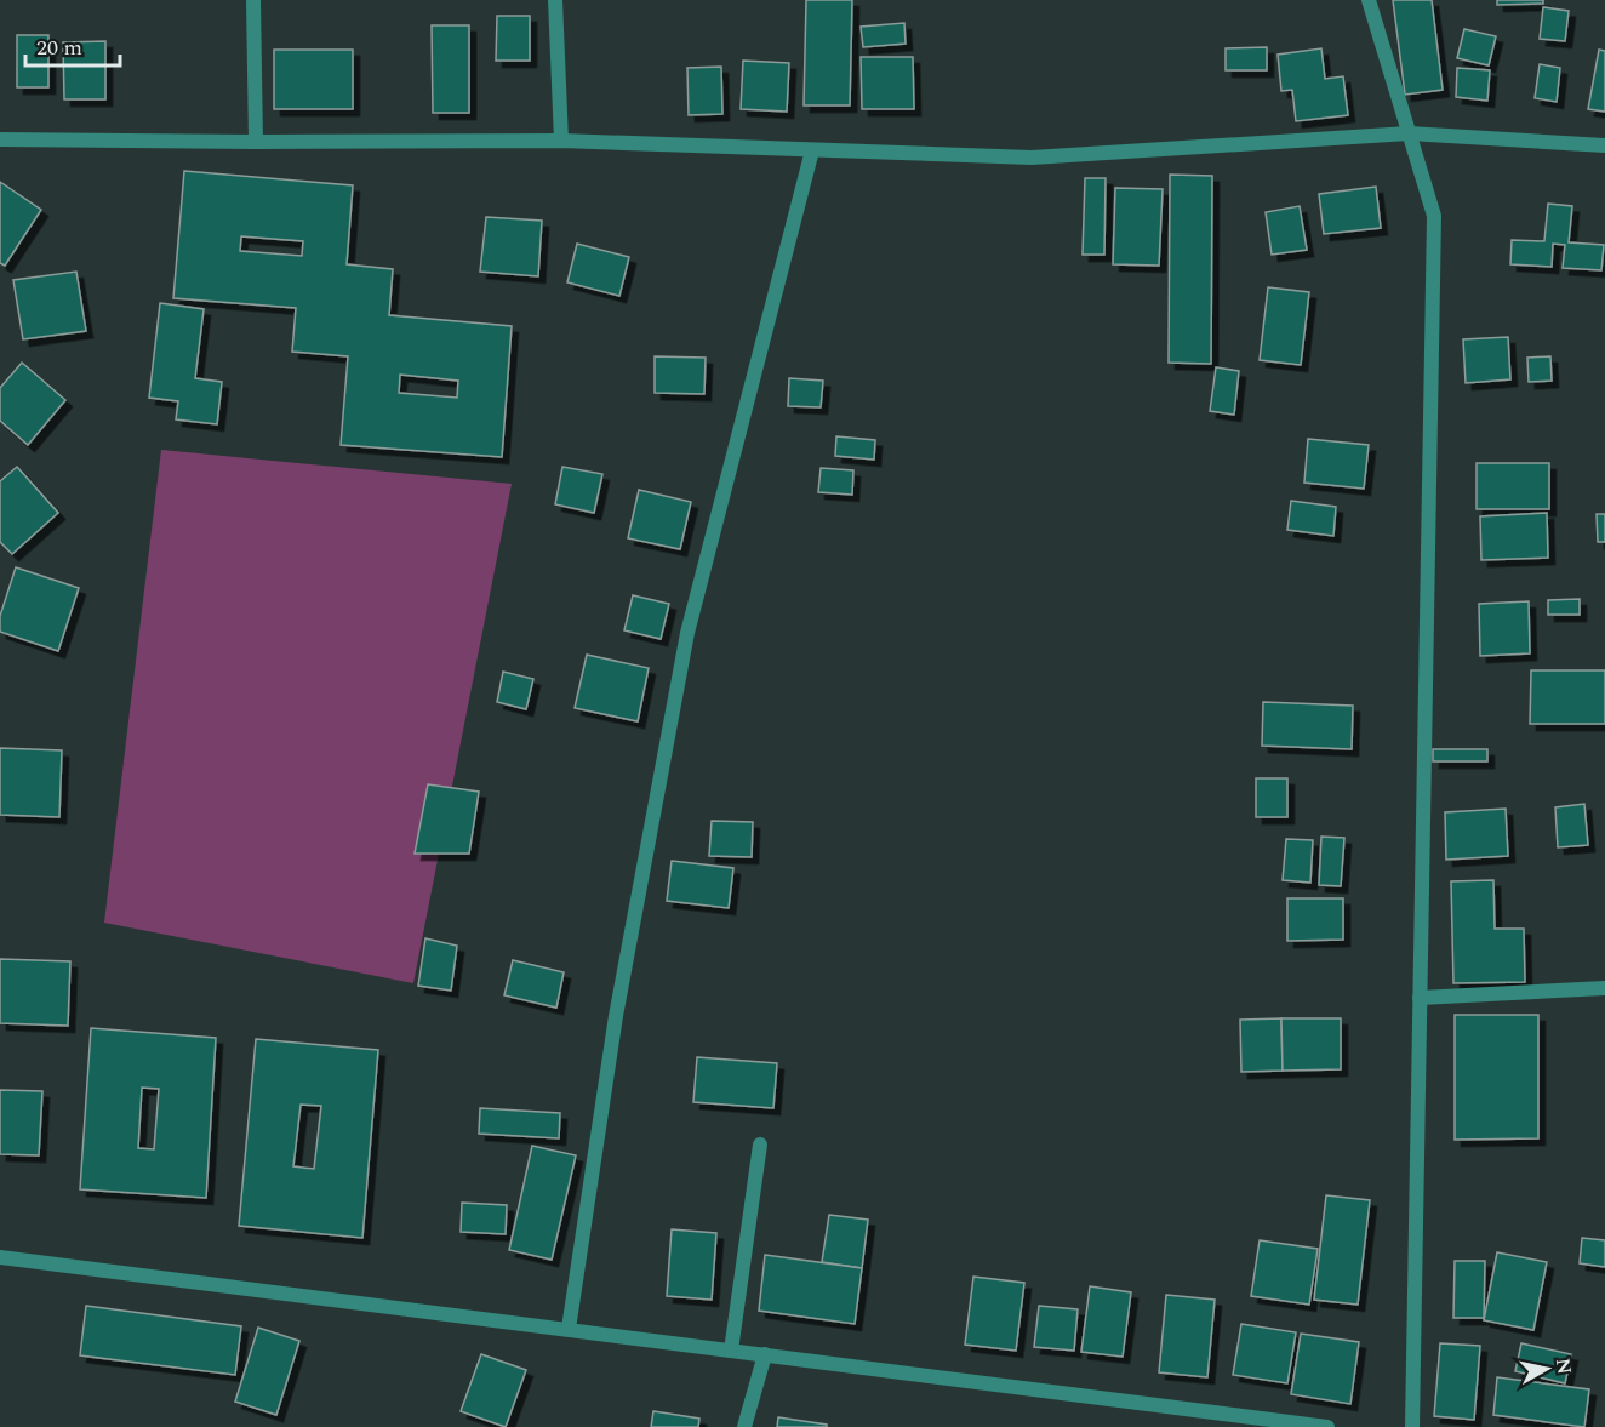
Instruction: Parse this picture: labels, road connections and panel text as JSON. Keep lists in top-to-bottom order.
{
  "scale_bar": "20 m",
  "north": "right"
}
